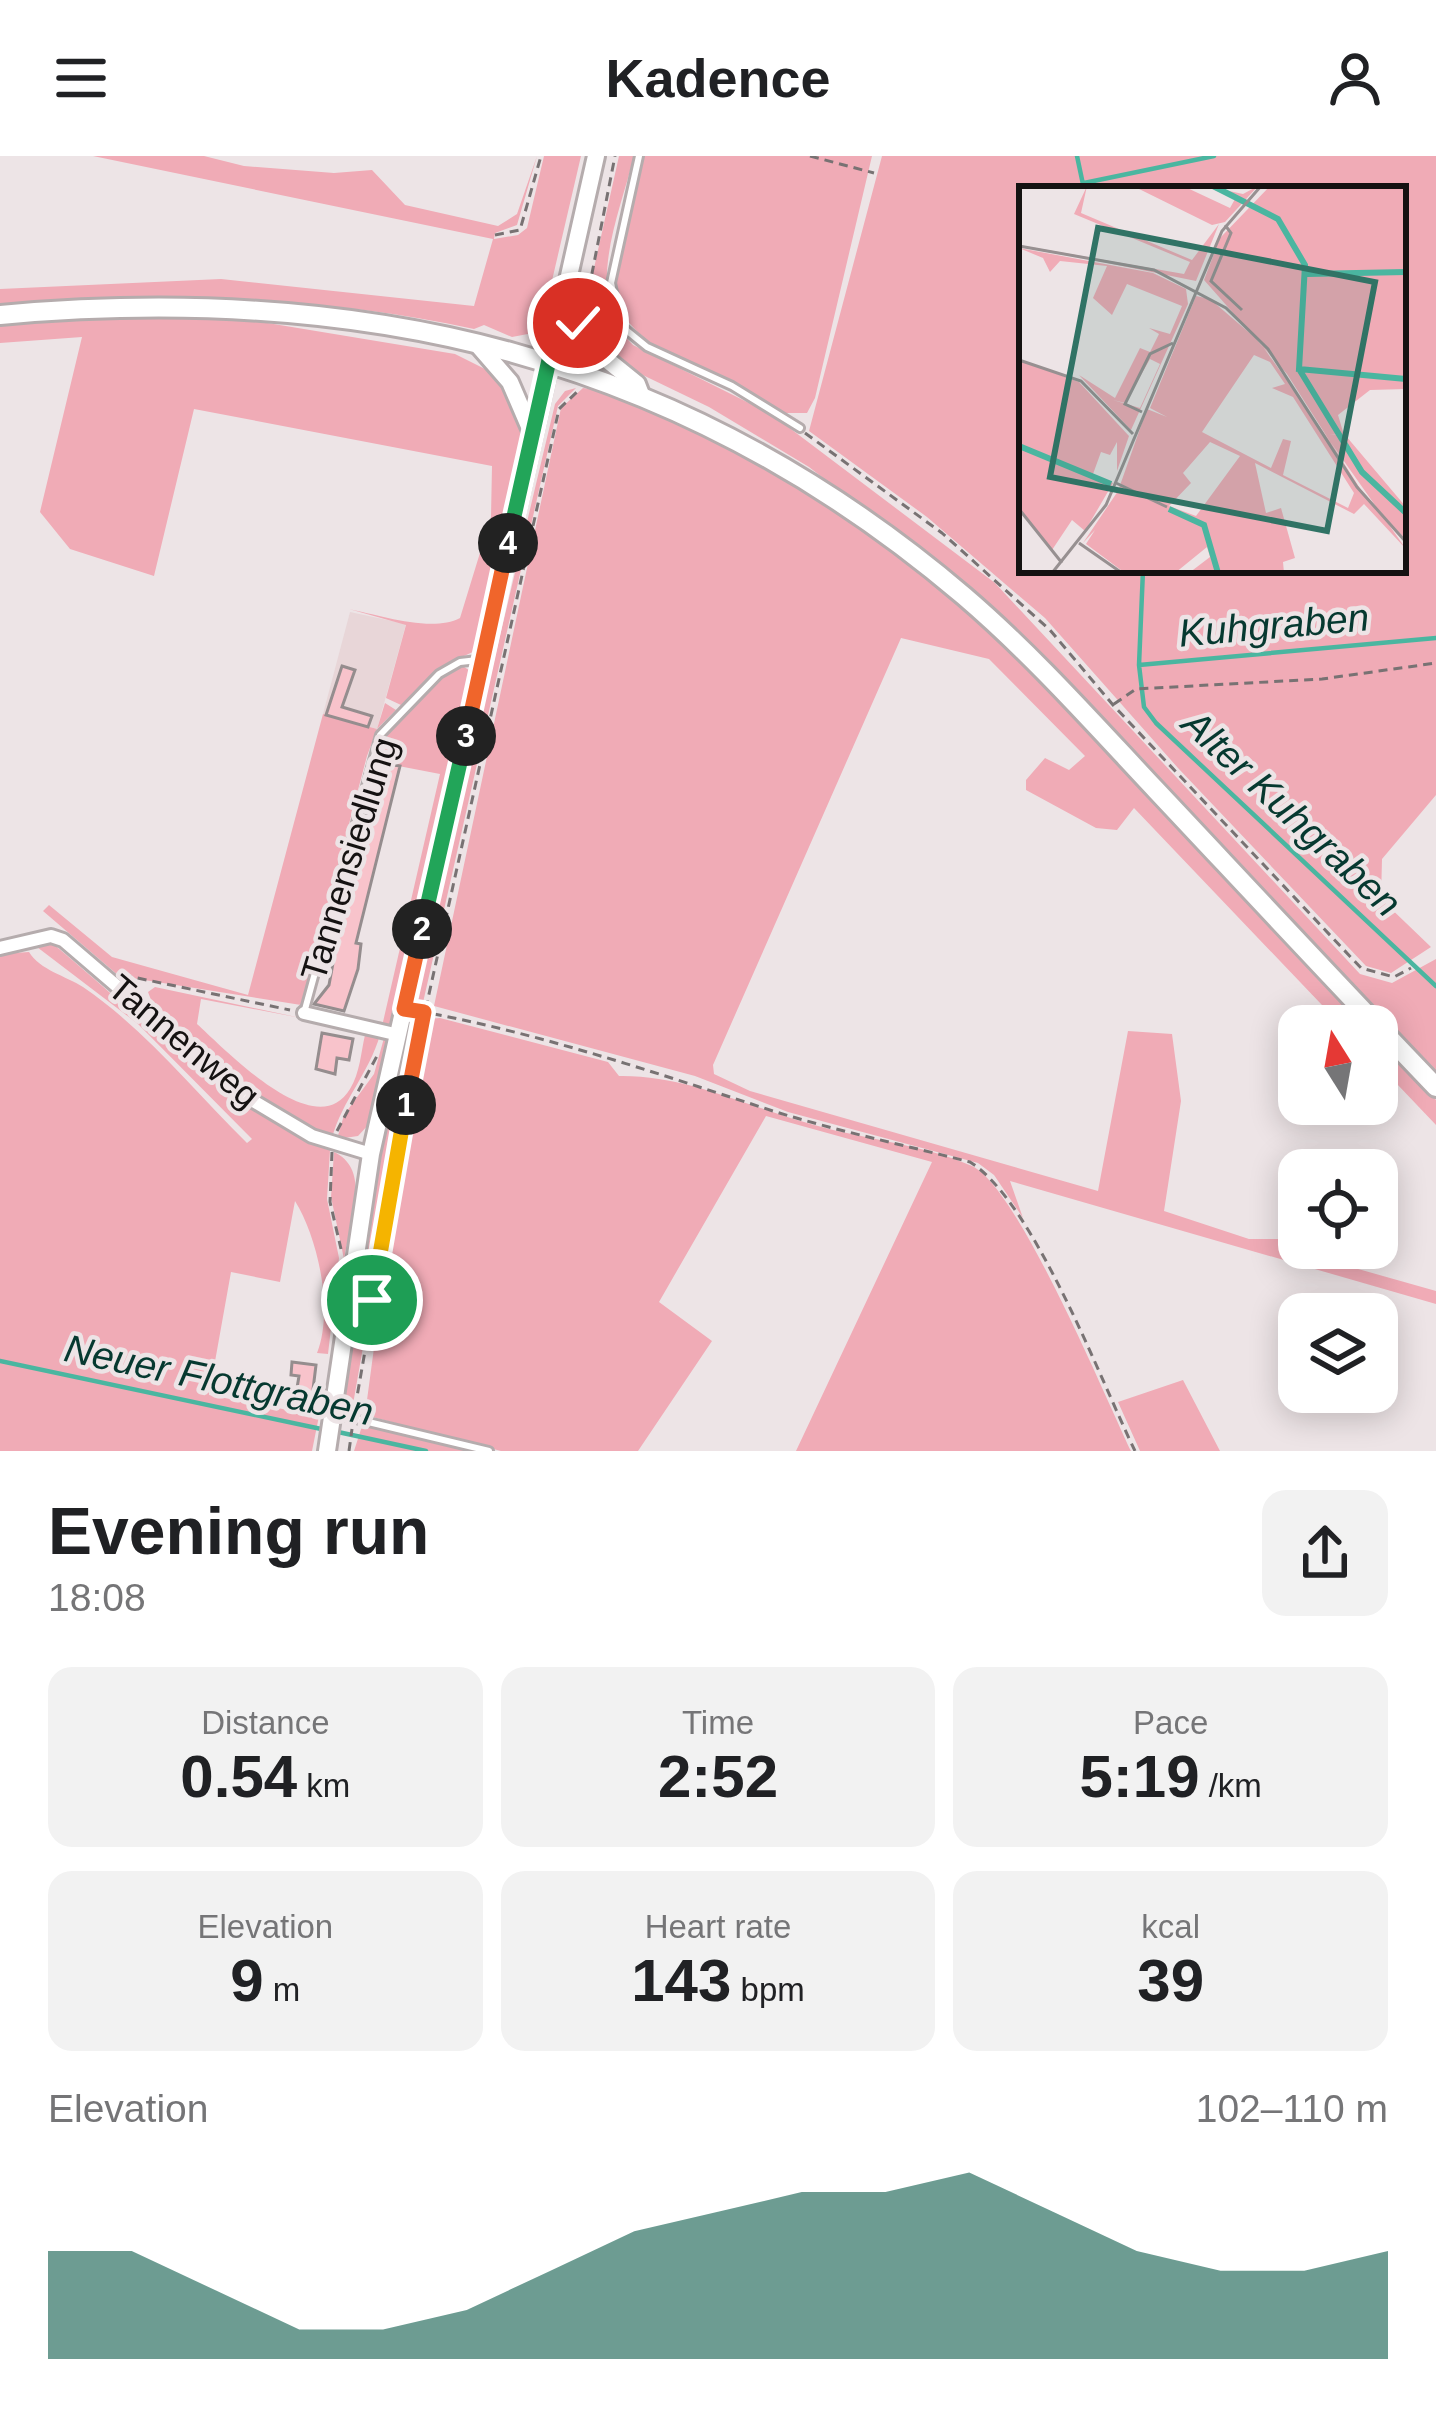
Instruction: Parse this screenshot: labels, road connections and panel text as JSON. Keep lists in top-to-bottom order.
{
  "streets": {
    "street": ["Tannensiedlung", "Tannenweg"]
  },
  "water": ["Kuhgraben", "Alter Kuhgraben", "Neuer Flottgraben"],
  "north": "top",
  "page": {
    "header": "Kadence",
    "pins": [
      "4",
      "3",
      "2",
      "1"
    ],
    "heading": ["Evening run", "18:08"],
    "stats": [
      ["Distance", "0.54 km"],
      ["Time", "2:52"],
      ["Pace", "5:19 /km"],
      ["Elevation", "9 m"],
      ["Heart rate", "143 bpm"],
      ["kcal", "39"]
    ],
    "chart": ["Elevation", "102–110 m"]
  }
}
